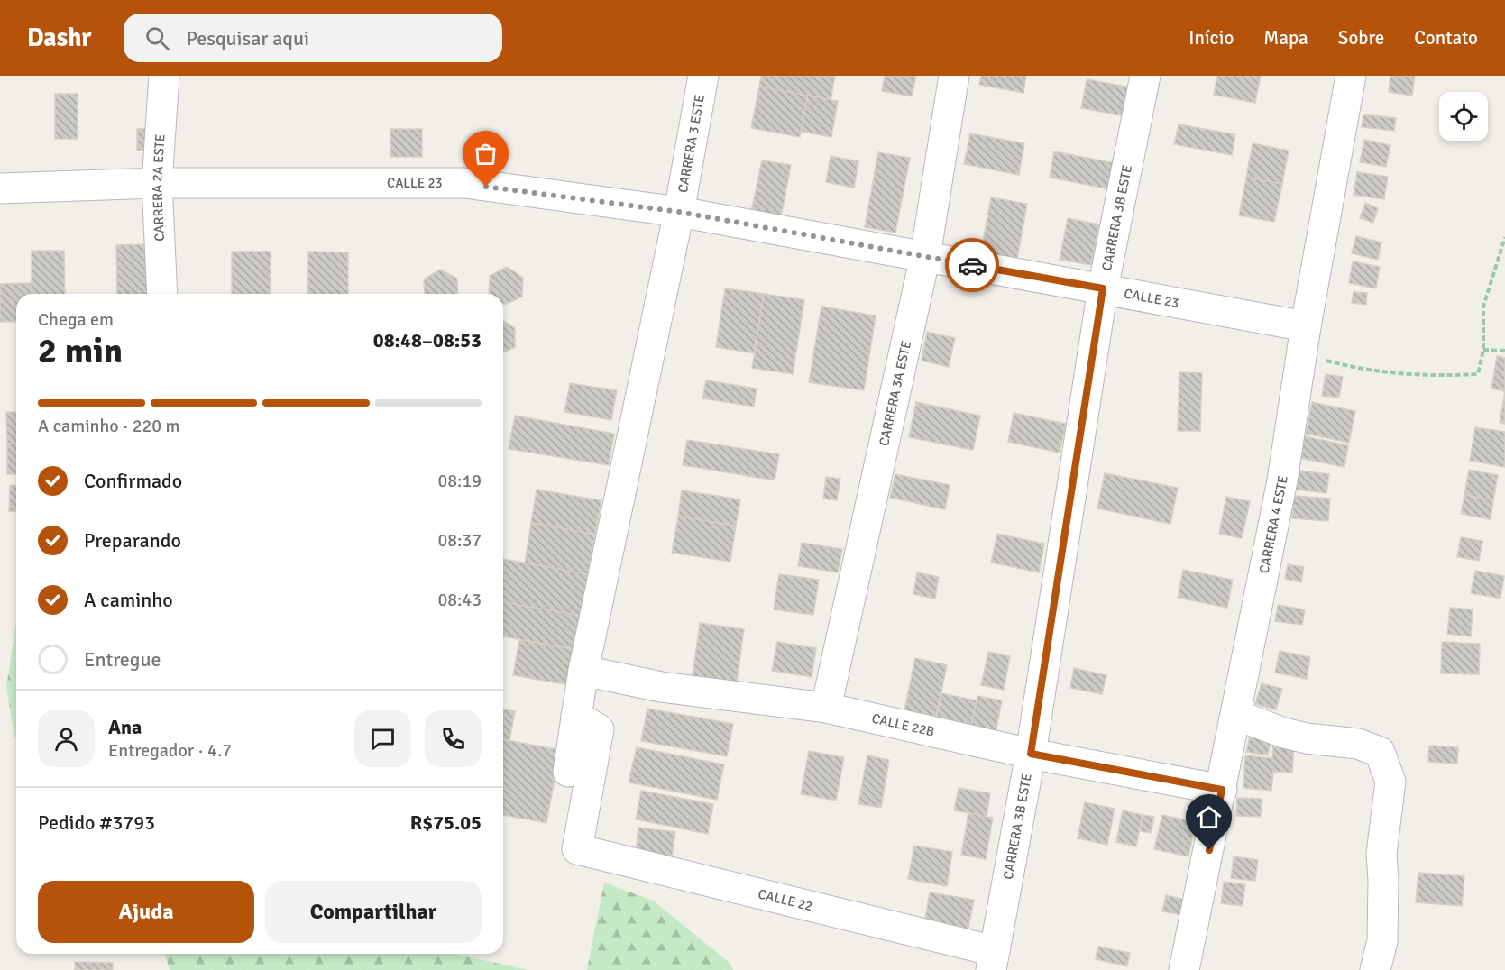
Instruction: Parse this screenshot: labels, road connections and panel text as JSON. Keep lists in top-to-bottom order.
{
  "streets": {
    "street": [
      "CARRERA 3 ESTE",
      "CALLE 23",
      "CARRERA 2A ESTE",
      "CARRERA 3B ESTE",
      "CARRERA 3A ESTE",
      "CARRERA 4 ESTE",
      "CALLE 22B",
      "CALLE 22"
    ]
  },
  "crossings": [
    ["CARRERA 3 ESTE", "CALLE 23"],
    ["CARRERA 3 ESTE", "CALLE 22B"],
    ["CARRERA 3 ESTE", "CALLE 22"],
    ["CALLE 23", "CARRERA 2A ESTE"],
    ["CALLE 23", "CARRERA 3B ESTE"],
    ["CALLE 23", "CARRERA 3A ESTE"],
    ["CALLE 23", "CARRERA 4 ESTE"],
    ["CARRERA 3B ESTE", "CALLE 22B"],
    ["CARRERA 3B ESTE", "CALLE 22"],
    ["CARRERA 3A ESTE", "CALLE 22B"],
    ["CARRERA 4 ESTE", "CALLE 22B"]
  ],
  "page": {
    "header": "Dashr",
    "search": "Pesquisar aqui",
    "nav": [
      "Início",
      "Mapa",
      "Sobre",
      "Contato"
    ],
    "heading": ["2 min", "Chega em", "08:48–08:53"],
    "panel": [
      "Ana",
      "Entregador · 4.7",
      "Pedido #3793",
      "R$75.05"
    ],
    "bar": "A caminho · 220 m",
    "list": [
      ["Confirmado", "08:19"],
      ["Preparando", "08:37"],
      ["A caminho", "08:43"],
      "Entregue"
    ],
    "buttons": ["Ajuda", "Compartilhar"]
  }
}
